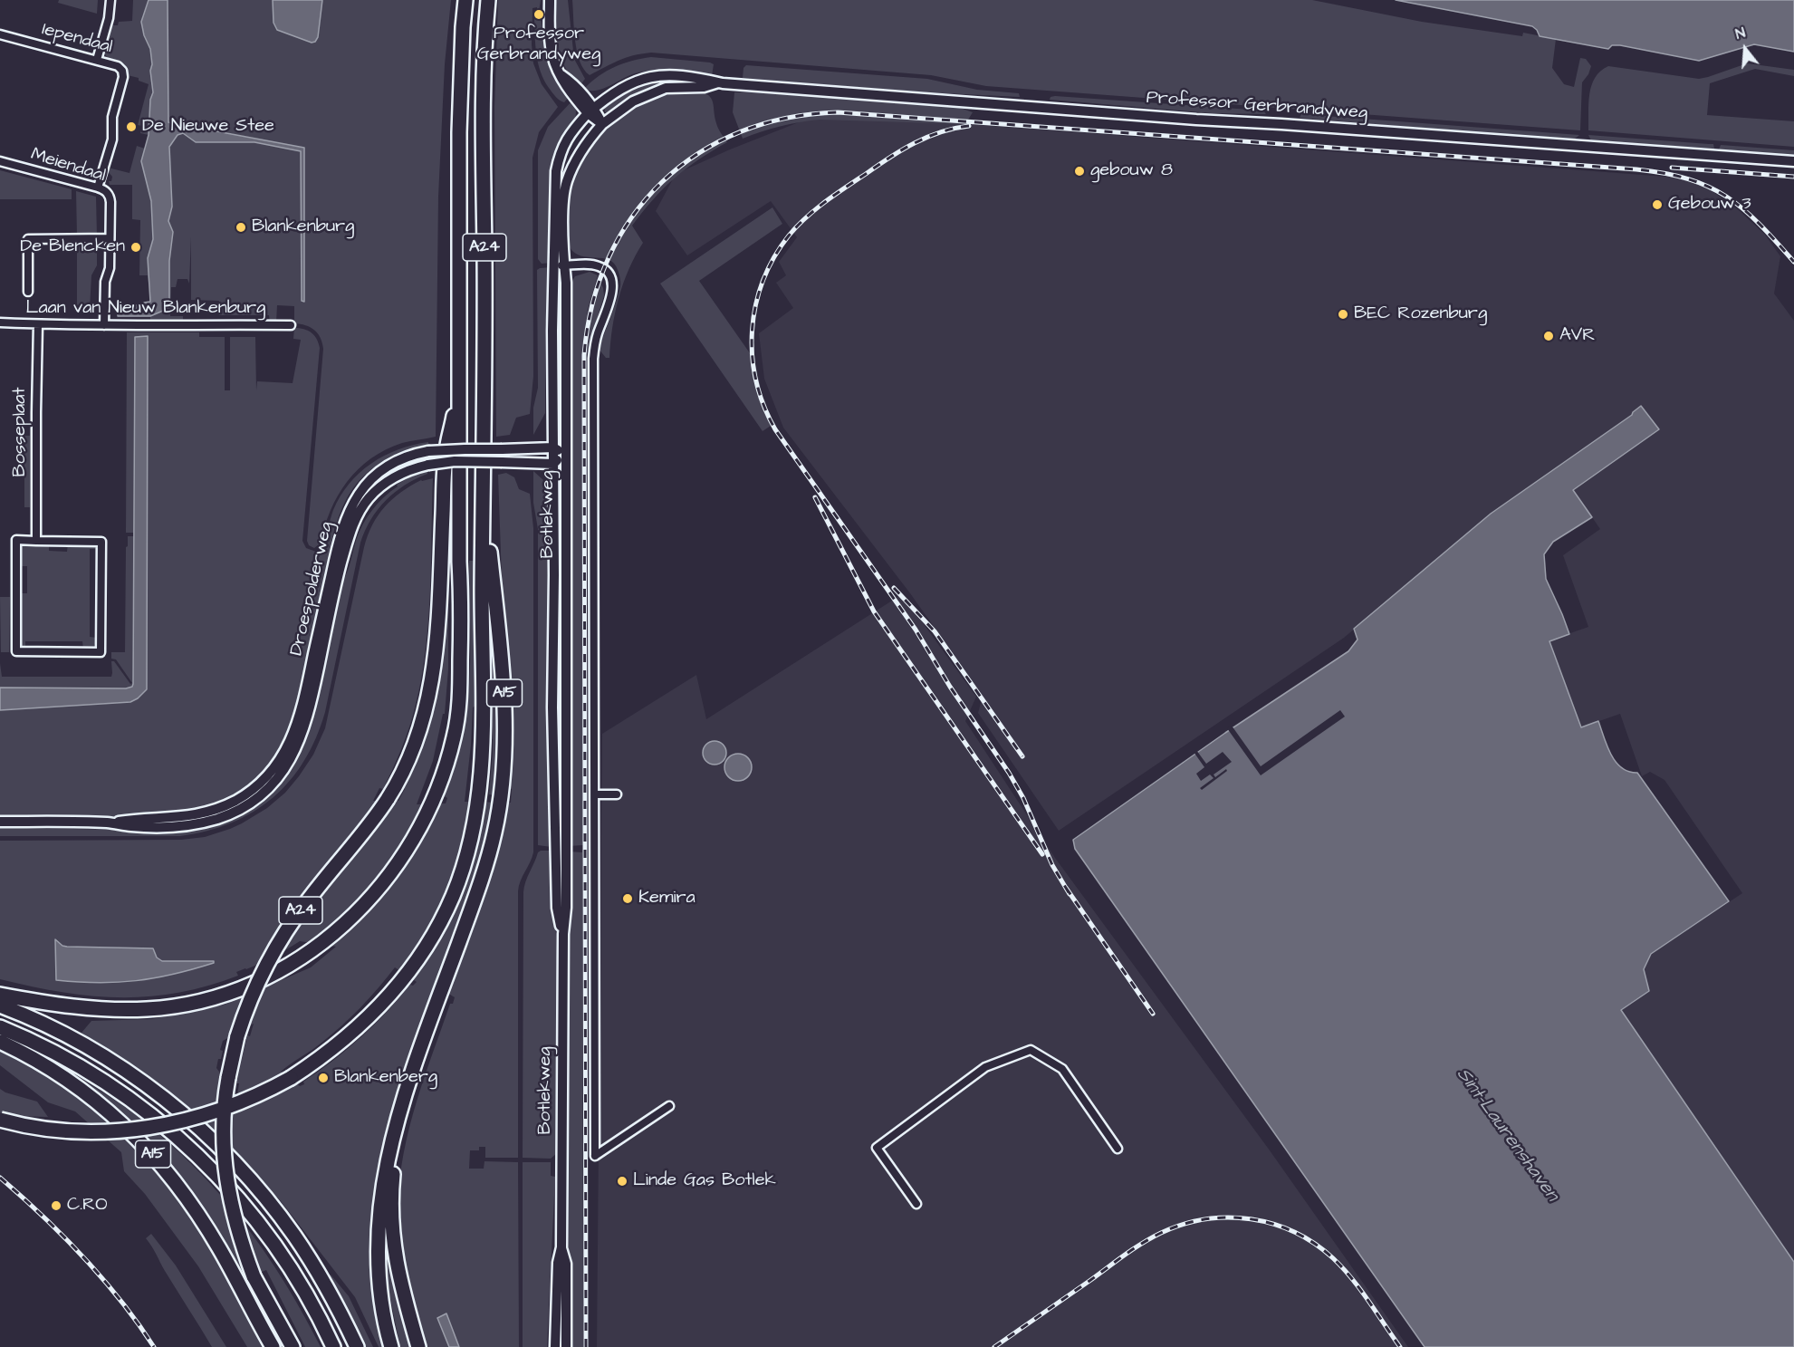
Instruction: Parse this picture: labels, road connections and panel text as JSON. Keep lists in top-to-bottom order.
{
  "streets": {
    "highway": ["A24", "A15"],
    "main road": ["Professor Gerbrandyweg", "Botlekweg", "Droespolderweg"],
    "street": [
      "Iependaal",
      "Meiendaal",
      "Laan van Nieuw Blankenburg",
      "Bosseplaat"
    ]
  },
  "crossings": [
    ["Iependaal", "Meiendaal"],
    ["Professor Gerbrandyweg", "Botlekweg"],
    ["Meiendaal", "Laan van Nieuw Blankenburg"],
    ["A24", "A15"],
    ["Laan van Nieuw Blankenburg", "Bosseplaat"],
    ["Botlekweg", "Droespolderweg"]
  ],
  "water": ["Sint-Laurenshaven"],
  "places": [
    "Professor Gerbrandyweg",
    "De Nieuwe Stee",
    "gebouw 8",
    "Gebouw 3",
    "Blankenburg",
    "De Blencken",
    "BEC Rozenburg",
    "AVR",
    "Kemira",
    "Blankenberg",
    "Linde Gas Botlek",
    "C.RO"
  ],
  "north": "top"
}
